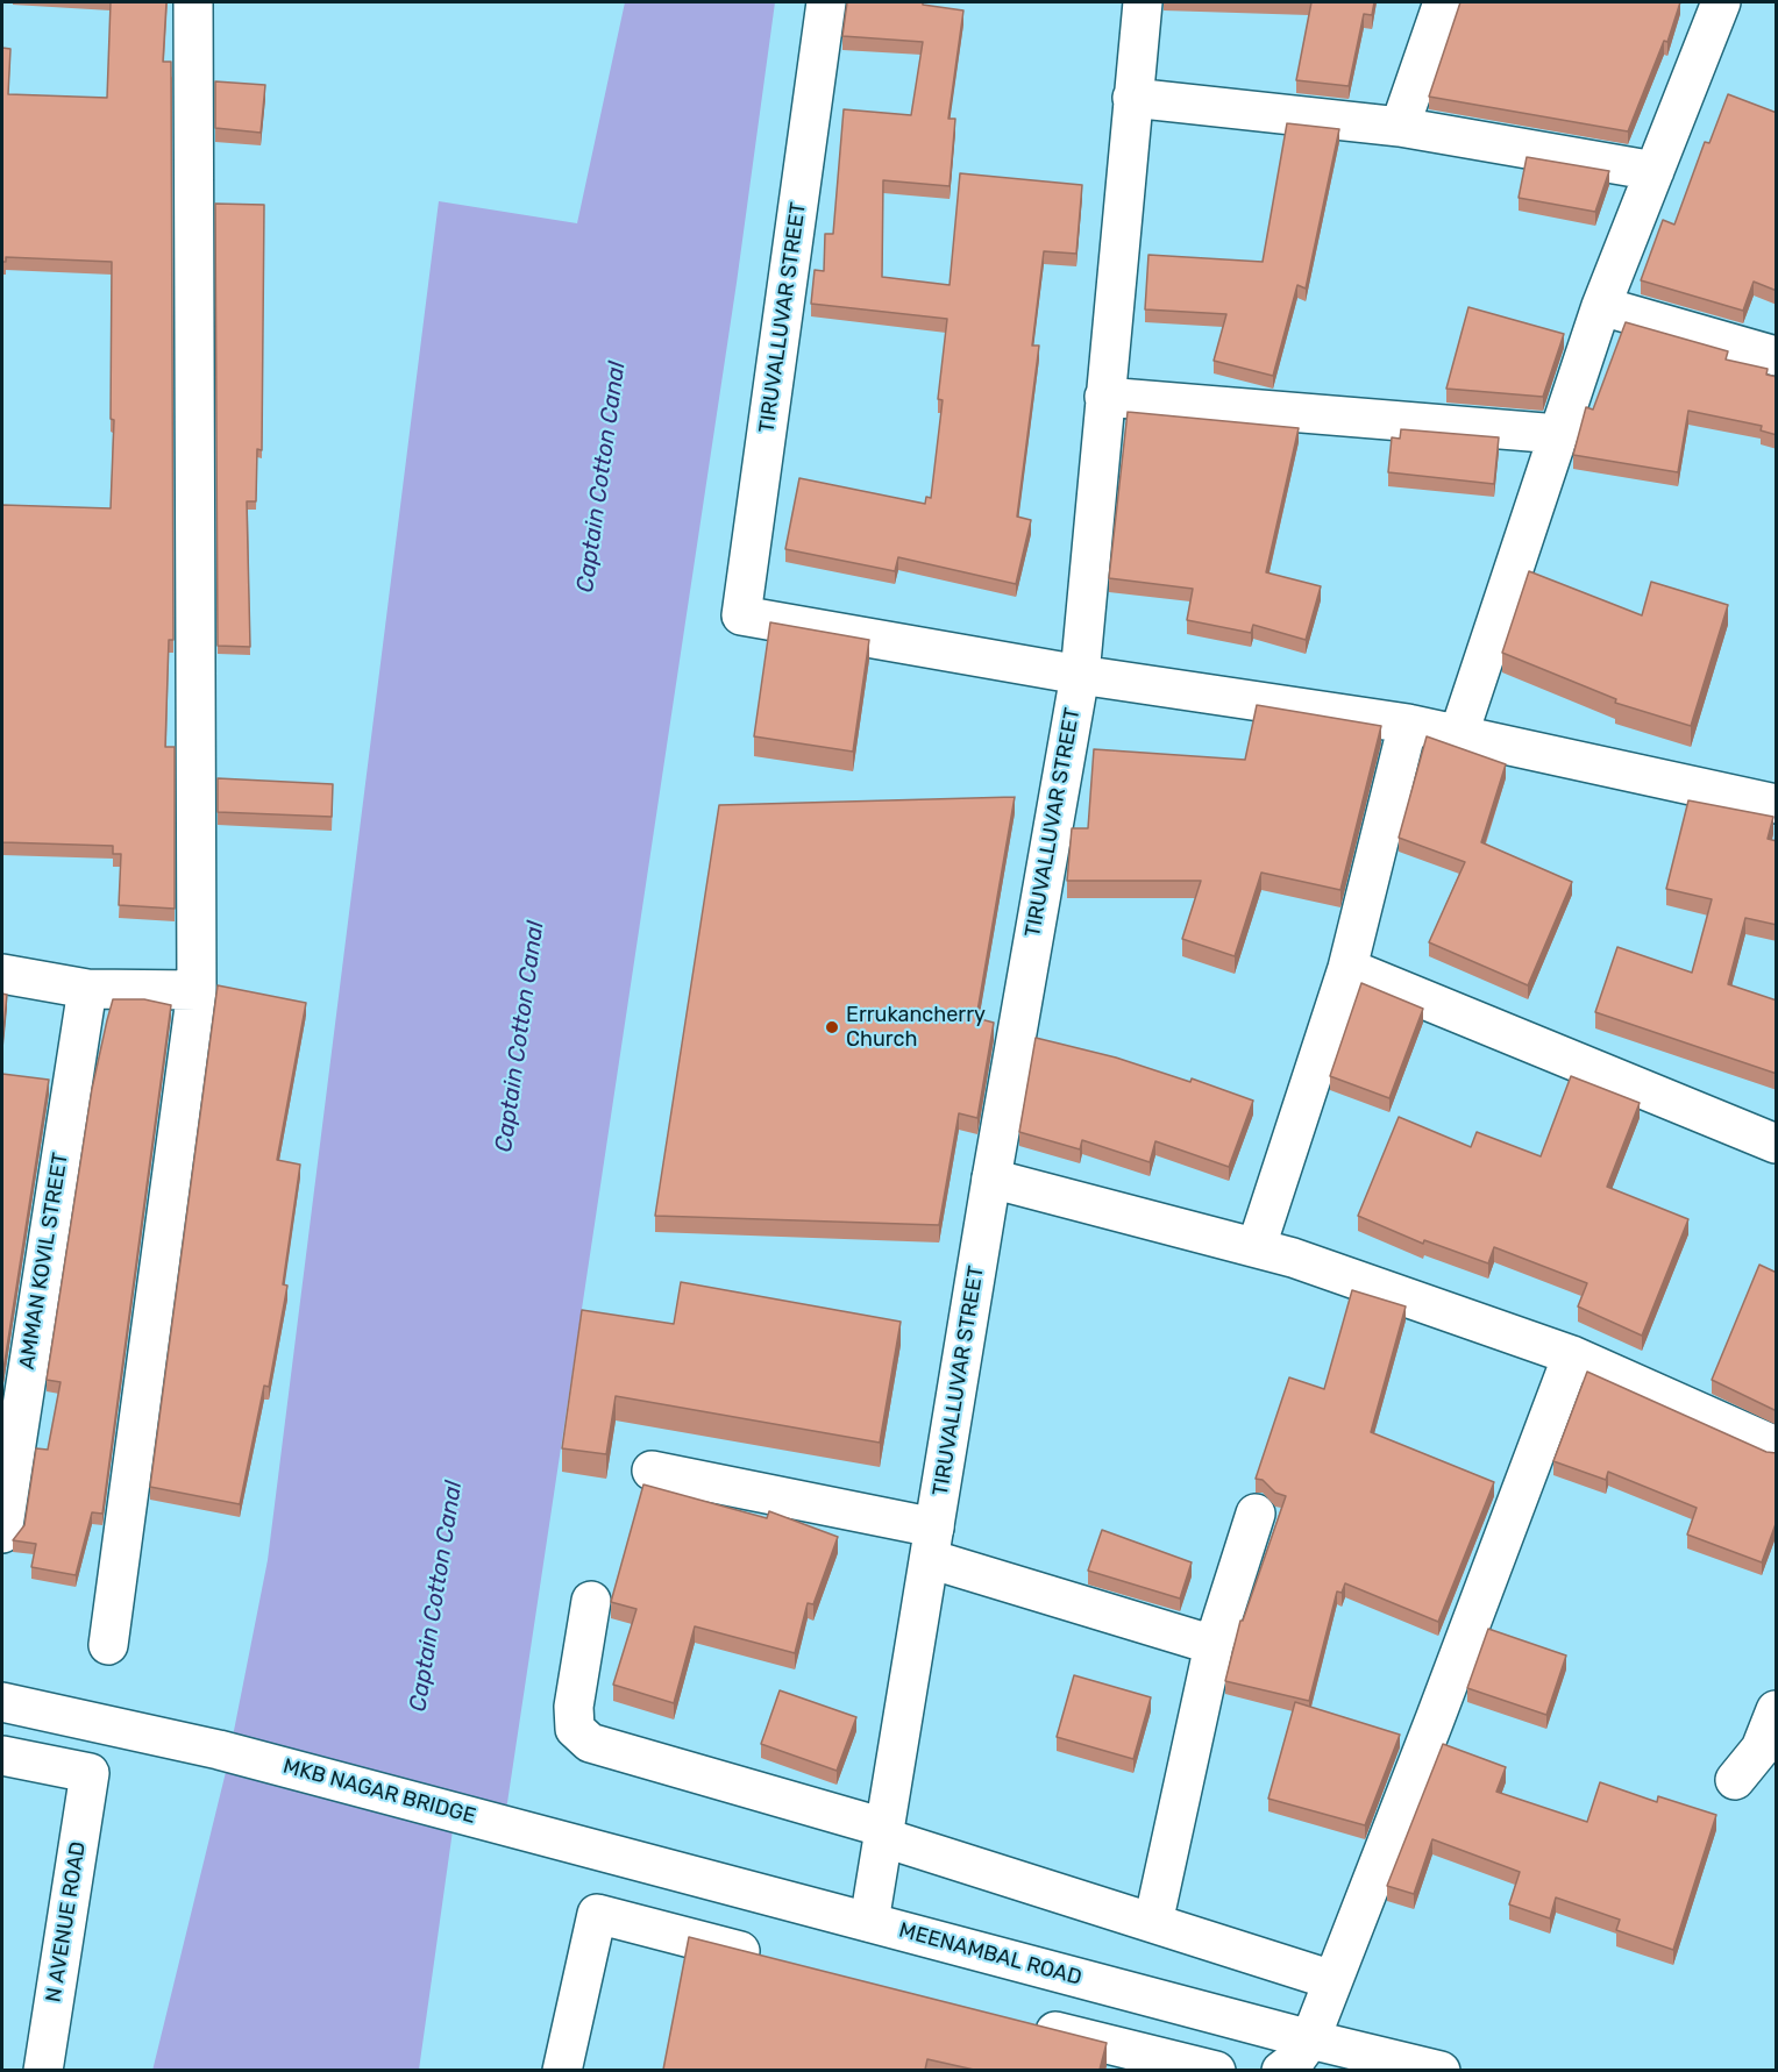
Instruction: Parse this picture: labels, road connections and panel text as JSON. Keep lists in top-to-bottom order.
{
  "streets": {
    "street": [
      "TIRUVALLUVAR STREET",
      "AMMAN KOVIL STREET",
      "MKB NAGAR BRIDGE",
      "N AVENUE ROAD",
      "MEENAMBAL ROAD"
    ]
  },
  "crossings": [
    ["TIRUVALLUVAR STREET", "MEENAMBAL ROAD"],
    ["MKB NAGAR BRIDGE", "MEENAMBAL ROAD"]
  ],
  "water": ["Captain Cotton Canal"],
  "places": ["Errukancherry Church"]
}
